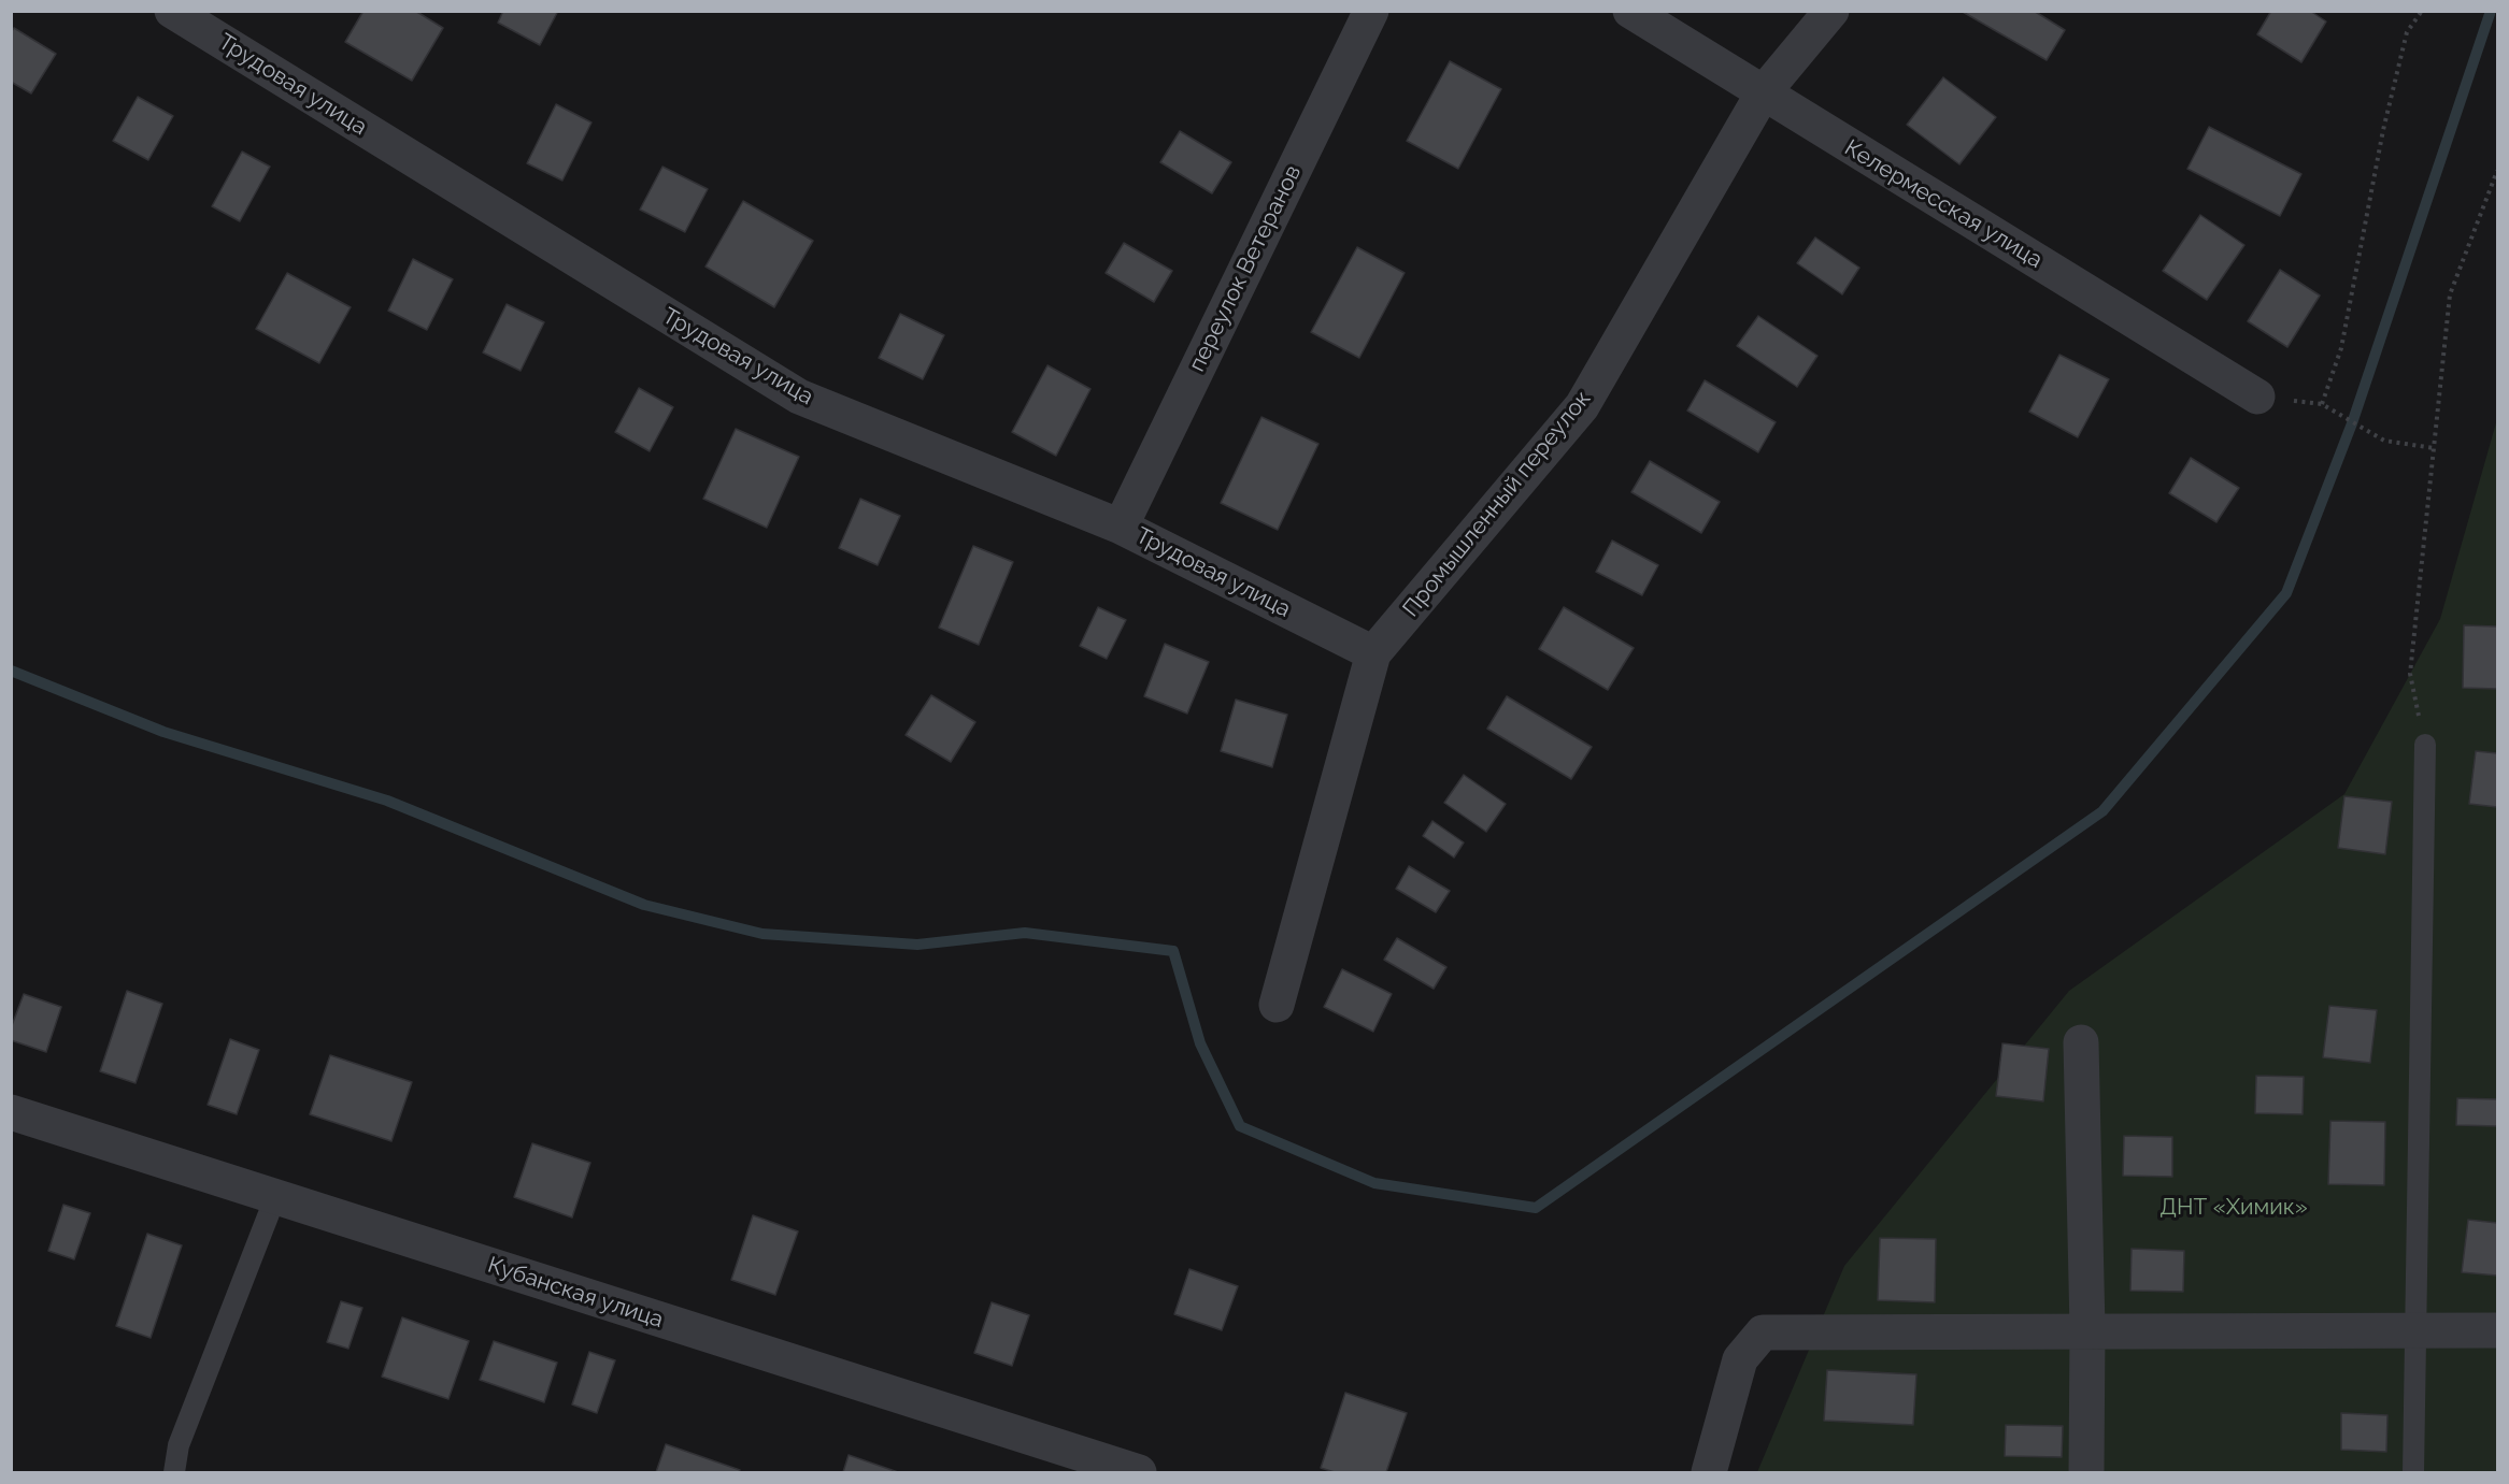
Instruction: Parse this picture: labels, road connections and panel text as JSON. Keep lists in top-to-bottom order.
{
  "streets": {
    "street": [
      "Трудовая улица",
      "Келермесская улица",
      "переулок Ветеранов",
      "Промышленный переулок",
      "Кубанская улица"
    ]
  },
  "crossings": [
    ["Трудовая улица", "переулок Ветеранов"],
    ["Трудовая улица", "Промышленный переулок"],
    ["Келермесская улица", "Промышленный переулок"]
  ],
  "parks": ["ДНТ «Химик»"]
}
